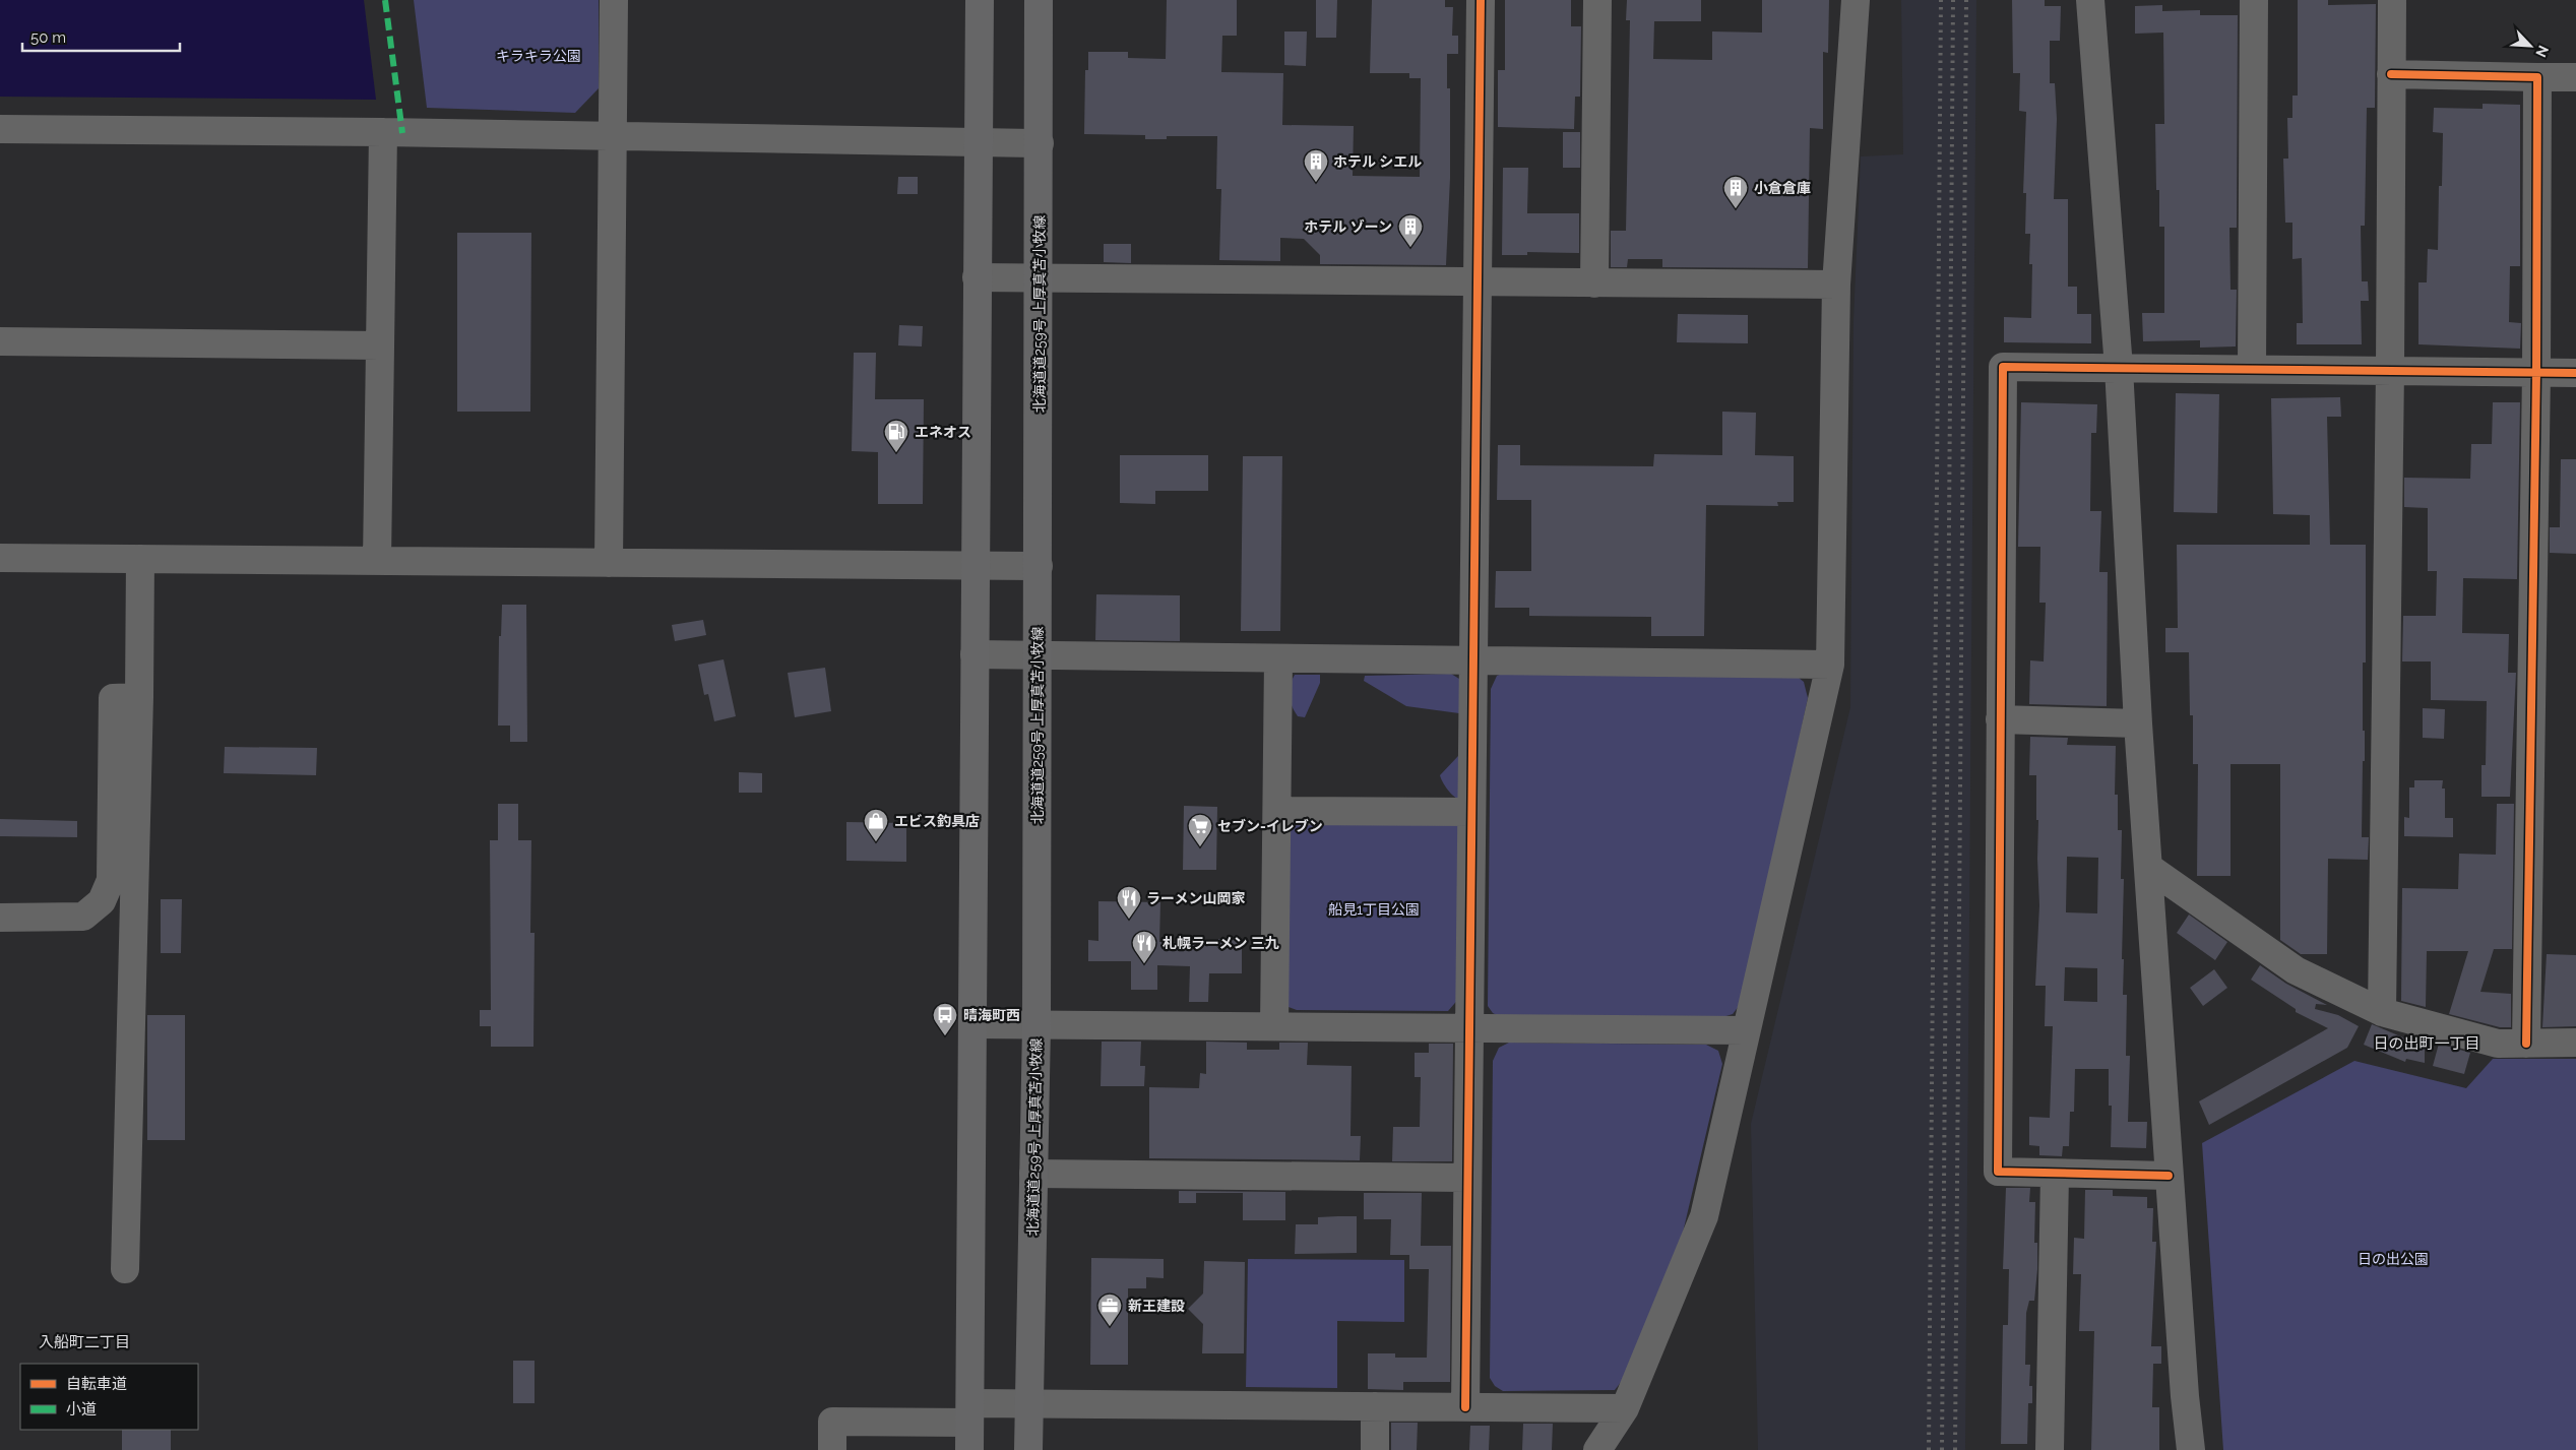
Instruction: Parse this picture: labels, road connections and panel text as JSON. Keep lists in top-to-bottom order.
{
  "streets": {
    "main road": ["北海道道259号 上厚真苫小牧線"]
  },
  "districts": ["日の出町一丁目", "入船町二丁目"],
  "parks": ["キラキラ公園", "船見1丁目公園", "日の出公園"],
  "places": {
    "building": ["ホテル シエル", "小倉倉庫", "ホテル ゾーン"],
    "fuel station": ["エネオス"],
    "shop": ["エビス釣具店"],
    "supermarket": ["セブン-イレブン"],
    "restaurant": ["ラーメン山岡家", "札幌ラーメン 三九"],
    "bus stop": ["晴海町西"],
    "office": ["新王建設"]
  },
  "legend": ["自転車道", "小道"],
  "scale_bar": "50 m",
  "north": "bottom right"
}
